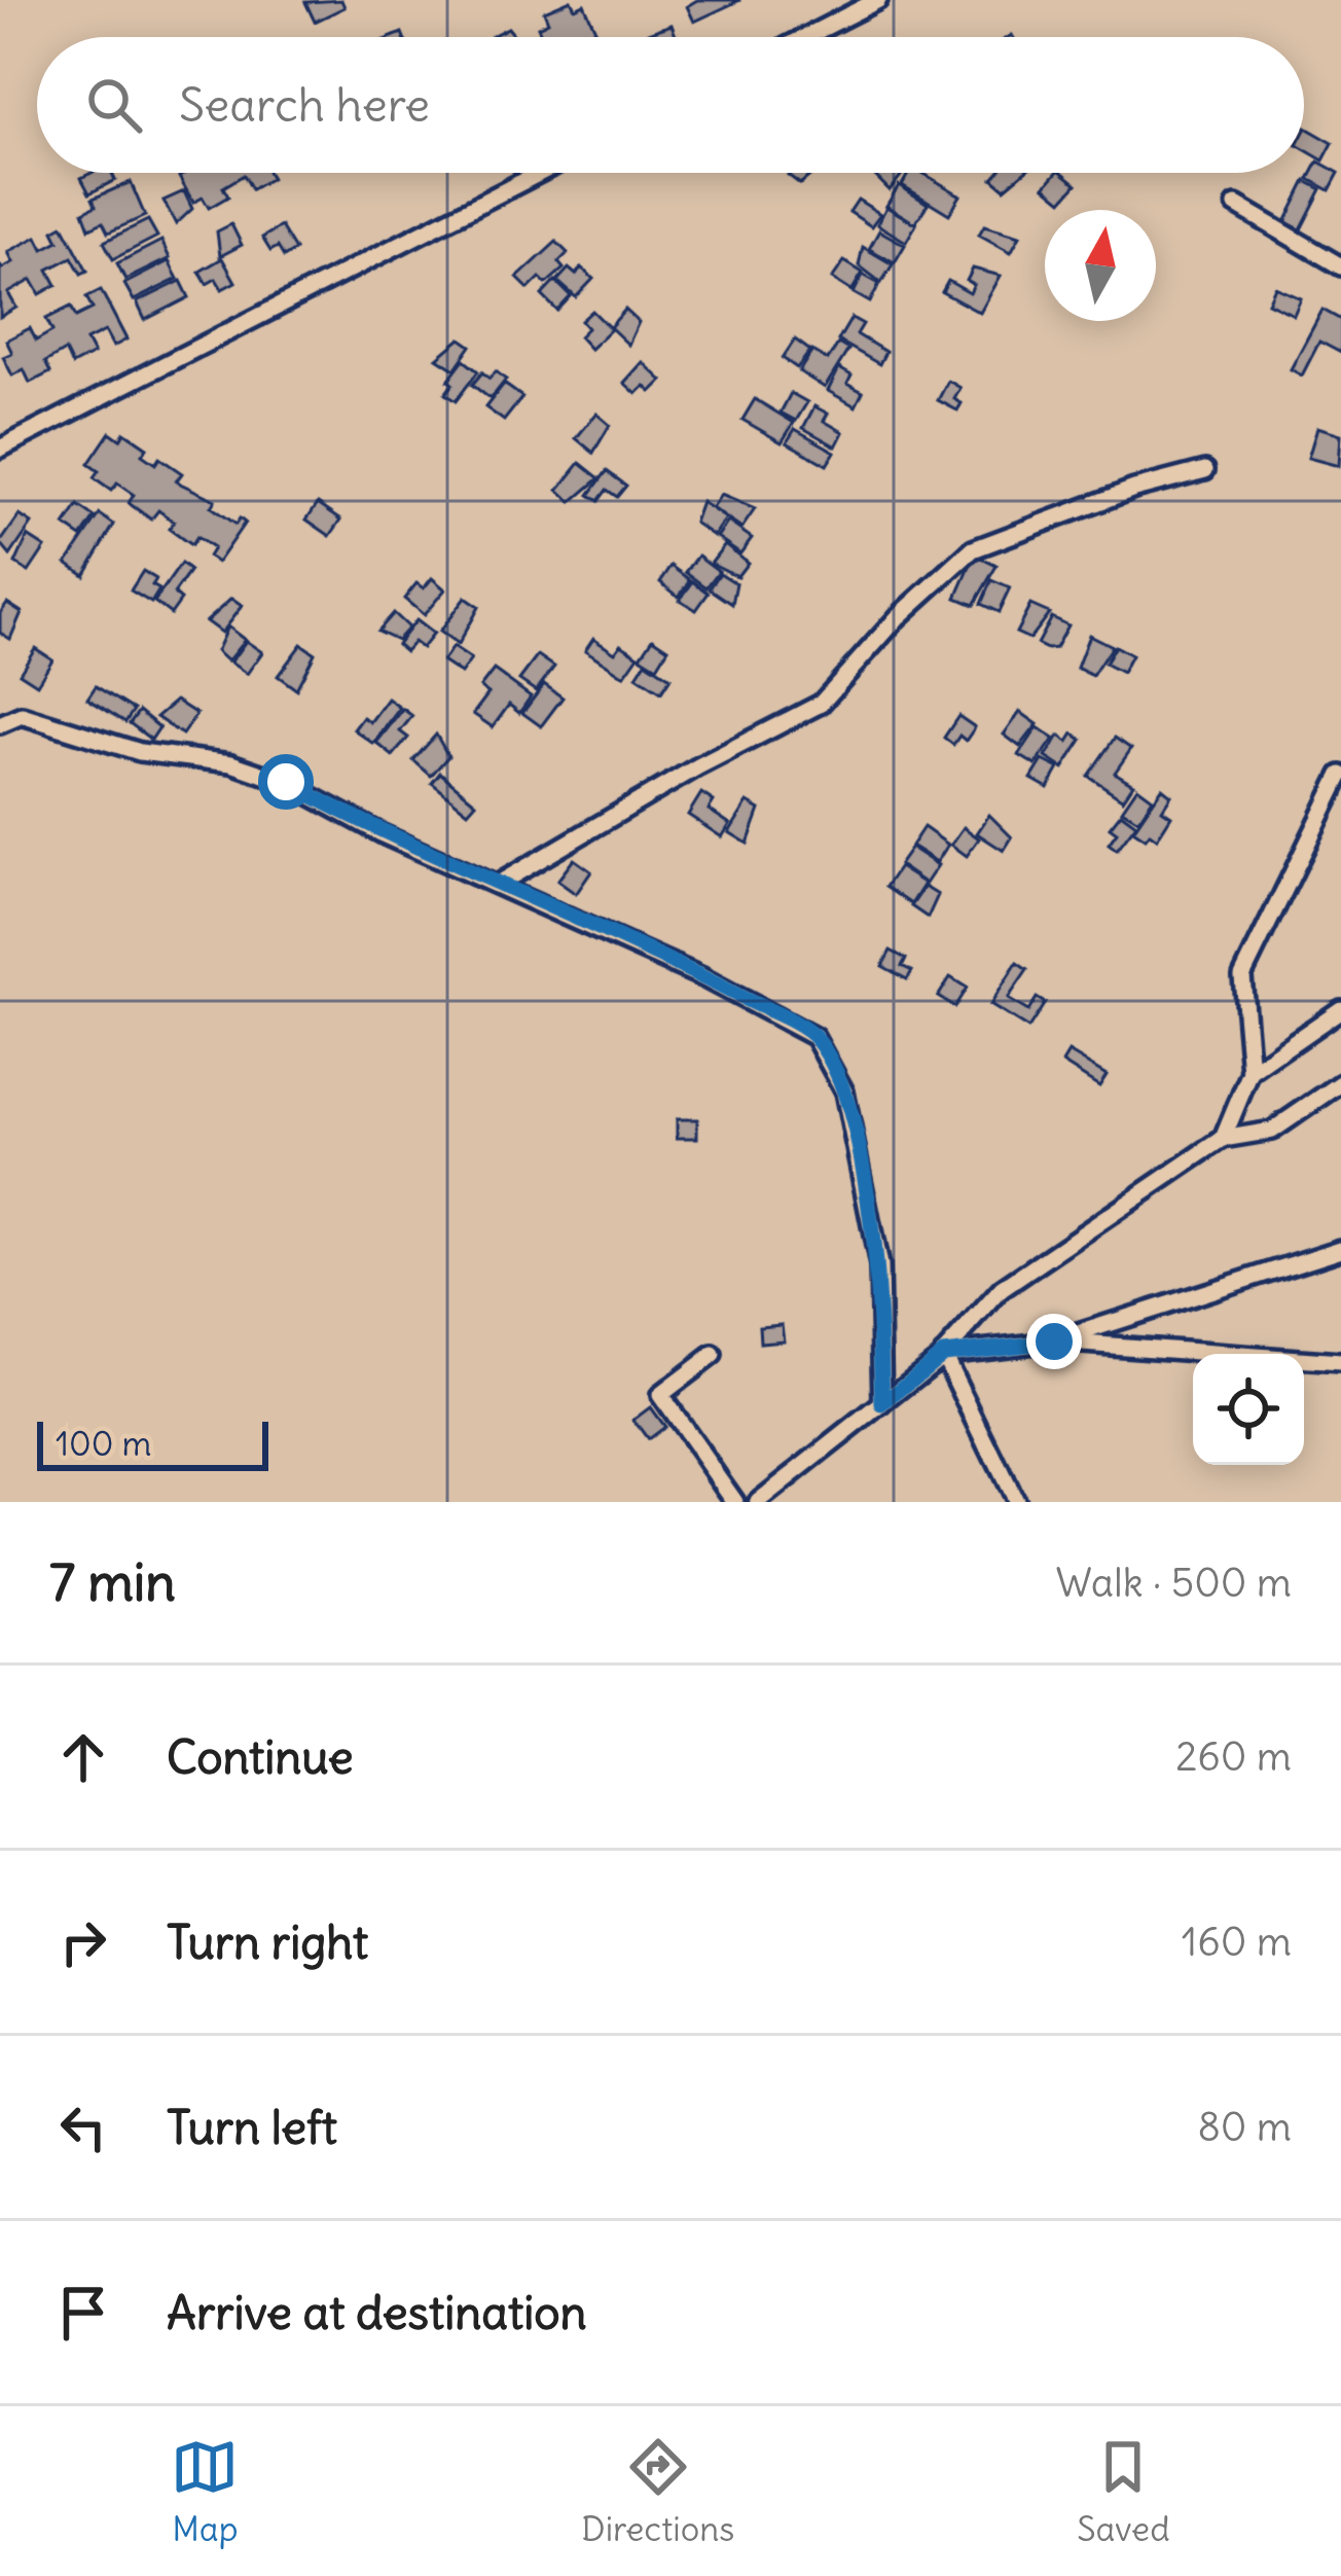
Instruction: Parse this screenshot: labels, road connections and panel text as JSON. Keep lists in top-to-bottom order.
{
  "scale_bar": "100 m",
  "north": "top",
  "page": {
    "search": "Search here",
    "scale": "100 m",
    "heading": ["7 min", "Walk · 500 m"],
    "list": [
      ["Continue", "260 m"],
      ["Turn right", "160 m"],
      ["Turn left", "80 m"],
      "Arrive at destination"
    ],
    "nav": ["Map", "Directions", "Saved"]
  }
}
